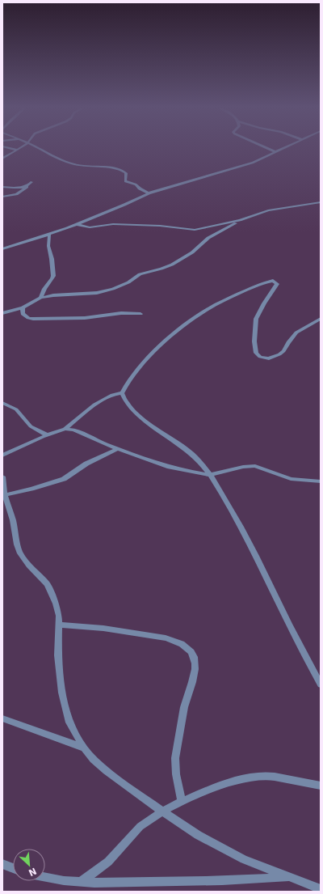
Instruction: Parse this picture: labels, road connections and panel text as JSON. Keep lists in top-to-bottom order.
{
  "north": "bottom right"
}
